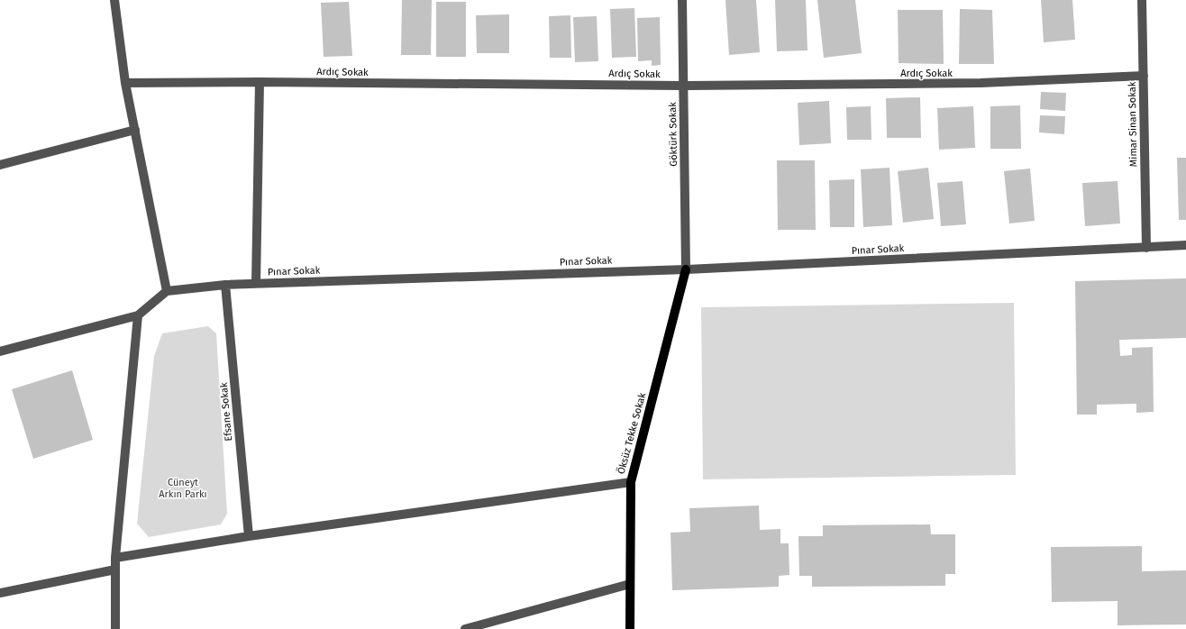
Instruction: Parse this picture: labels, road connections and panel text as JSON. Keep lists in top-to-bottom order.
{
  "streets": {
    "main road": ["Öksüz Tekke Sokak"],
    "street": [
      "Ardıç Sokak",
      "Mimar Sinan Sokak",
      "Göktürk Sokak",
      "Pınar Sokak",
      "Efsane Sokak"
    ]
  },
  "crossings": [
    ["Ardıç Sokak", "Mimar Sinan Sokak"],
    ["Ardıç Sokak", "Göktürk Sokak"],
    ["Mimar Sinan Sokak", "Pınar Sokak"],
    ["Göktürk Sokak", "Pınar Sokak"],
    ["Göktürk Sokak", "Öksüz Tekke Sokak"],
    ["Pınar Sokak", "Efsane Sokak"],
    ["Pınar Sokak", "Öksüz Tekke Sokak"]
  ],
  "parks": ["Cüneyt Arkın Parkı"]
}
